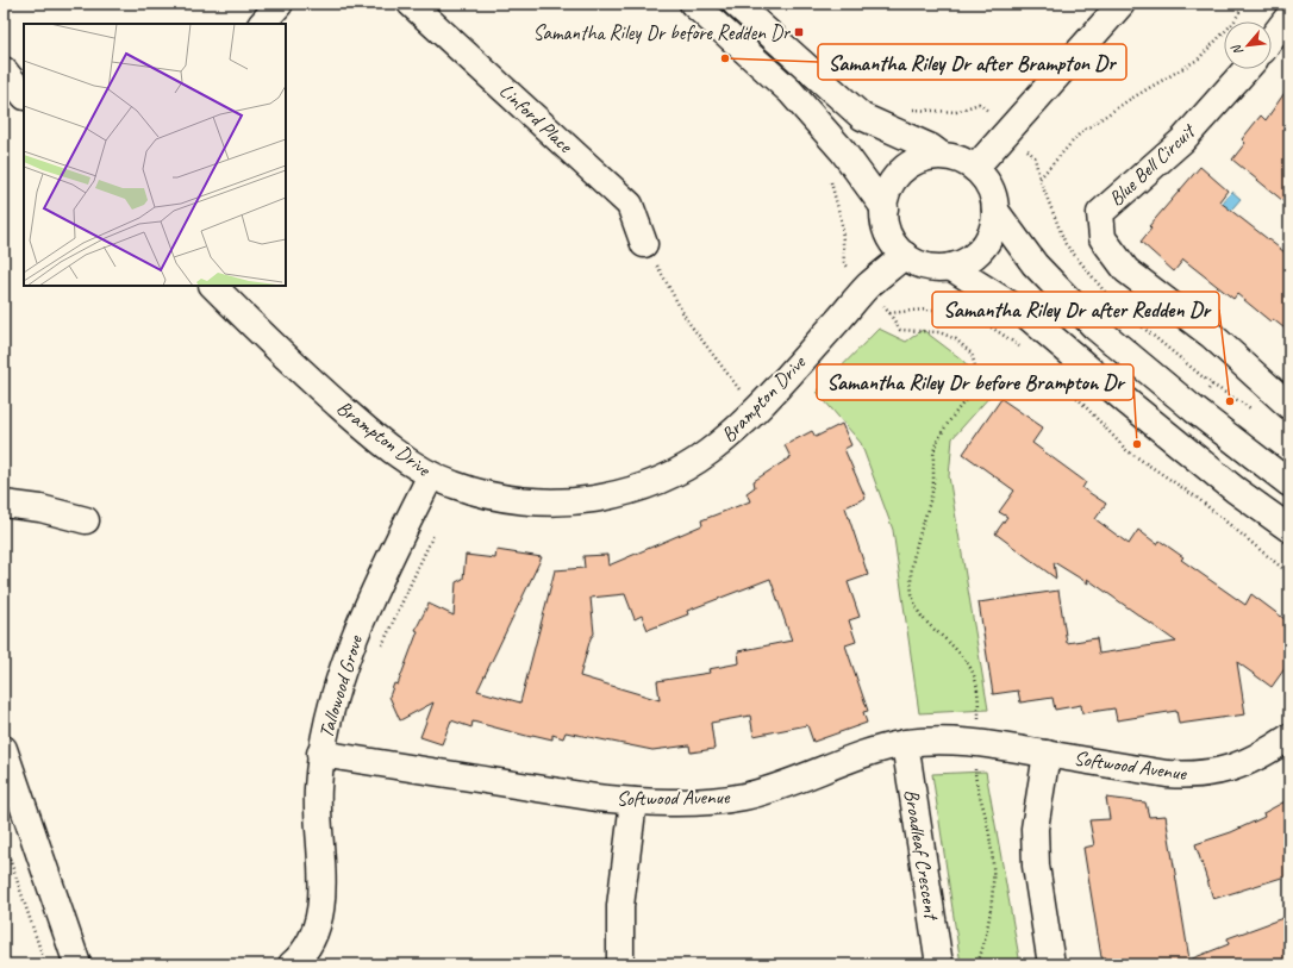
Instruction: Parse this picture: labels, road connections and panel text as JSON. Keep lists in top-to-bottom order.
{
  "streets": {
    "street": [
      "Linford Place",
      "Blue Bell Circuit",
      "Brampton Drive",
      "Tallowood Grove",
      "Softwood Avenue",
      "Broadleaf Crescent"
    ]
  },
  "crossings": [
    ["Brampton Drive", "Tallowood Grove"],
    ["Tallowood Grove", "Softwood Avenue"],
    ["Softwood Avenue", "Broadleaf Crescent"]
  ],
  "places": {
    "transit": ["Samantha Riley Dr before Redden Dr"],
    "other": ["Samantha Riley Dr after Brampton Dr", "Samantha Riley Dr after Redden Dr", "Samantha Riley Dr before Brampton Dr"]
  },
  "north": "bottom left"
}
